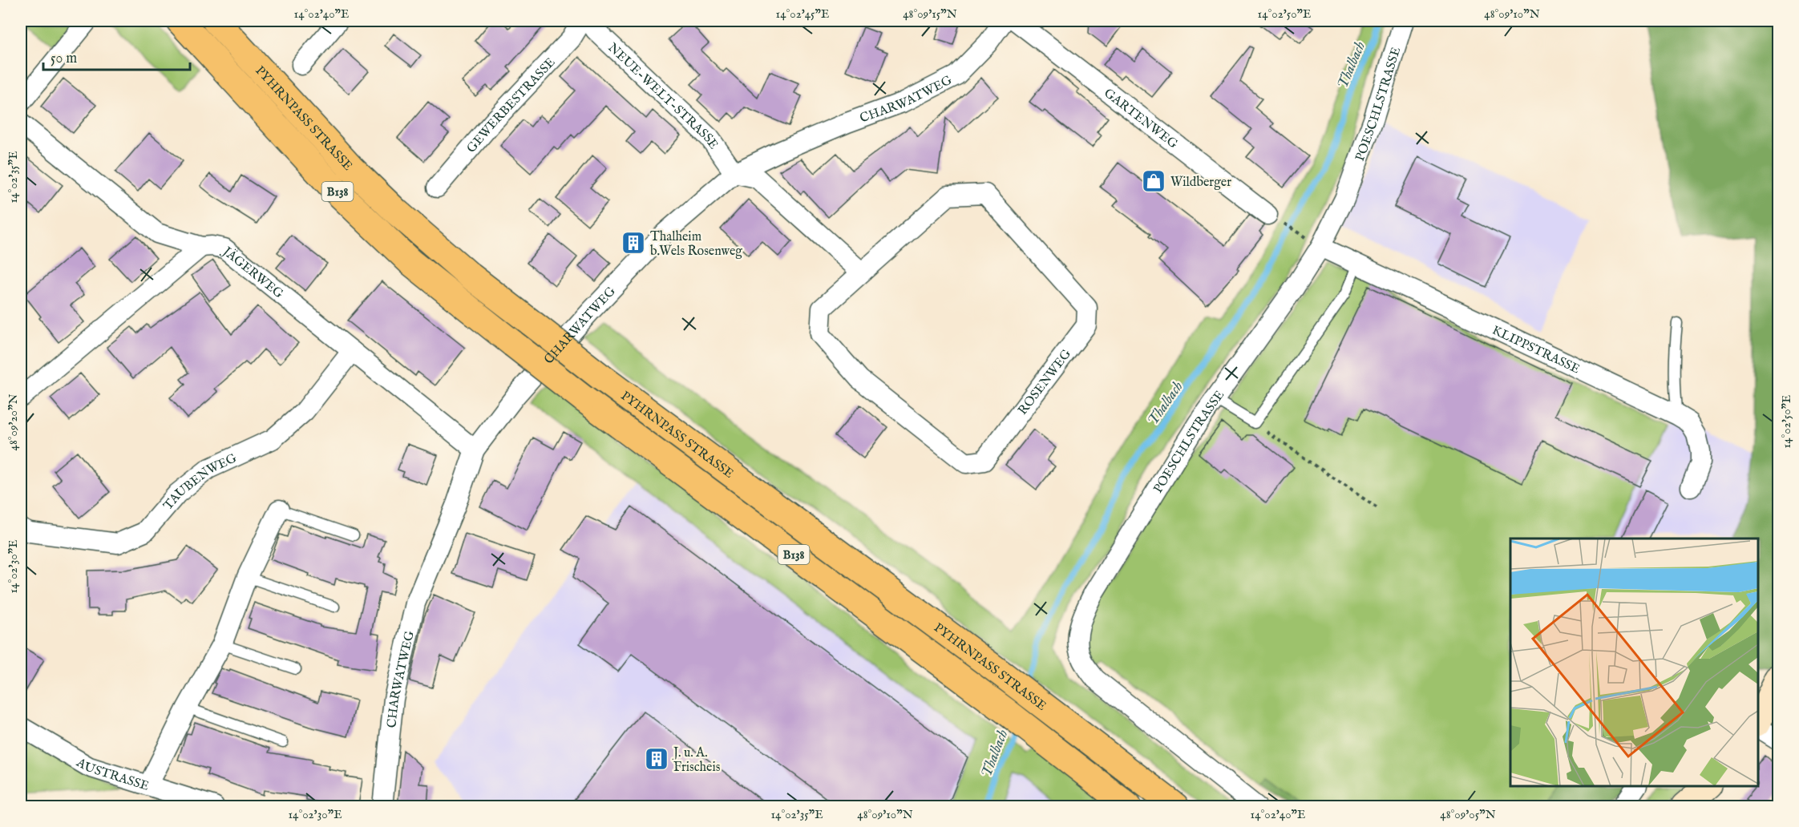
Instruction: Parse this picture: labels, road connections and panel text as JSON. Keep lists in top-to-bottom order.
{
  "streets": {
    "main road": ["PYHRNPASS STRASSE", "B138"],
    "street": [
      "NEUE-WELT-STRASSE",
      "CHARWATWEG",
      "POESCHLSTRASSE",
      "GEWERBESTRASSE",
      "GARTENWEG",
      "JÄGERWEG",
      "KLIPPSTRASSE",
      "ROSENWEG",
      "TAUBENWEG",
      "AUSTRASSE"
    ]
  },
  "crossings": [
    ["NEUE-WELT-STRASSE", "CHARWATWEG"],
    ["CHARWATWEG", "JÄGERWEG"],
    ["POESCHLSTRASSE", "KLIPPSTRASSE"],
    ["JÄGERWEG", "TAUBENWEG"]
  ],
  "water": ["Thalbach"],
  "places": {
    "shop": ["Wildberger"],
    "building": ["Thalheim b.Wels Rosenweg", "J. u. A. Frischeis"]
  },
  "scale_bar": "50 m",
  "coordinates": [
    "14°02'40\"E",
    "14°02'45\"E",
    "48°09'15\"N",
    "14°02'50\"E",
    "48°09'10\"N",
    "14°02'35\"E",
    "48°09'20\"N",
    "14°02'30\"E",
    "48°09'05\"N"
  ]
}
